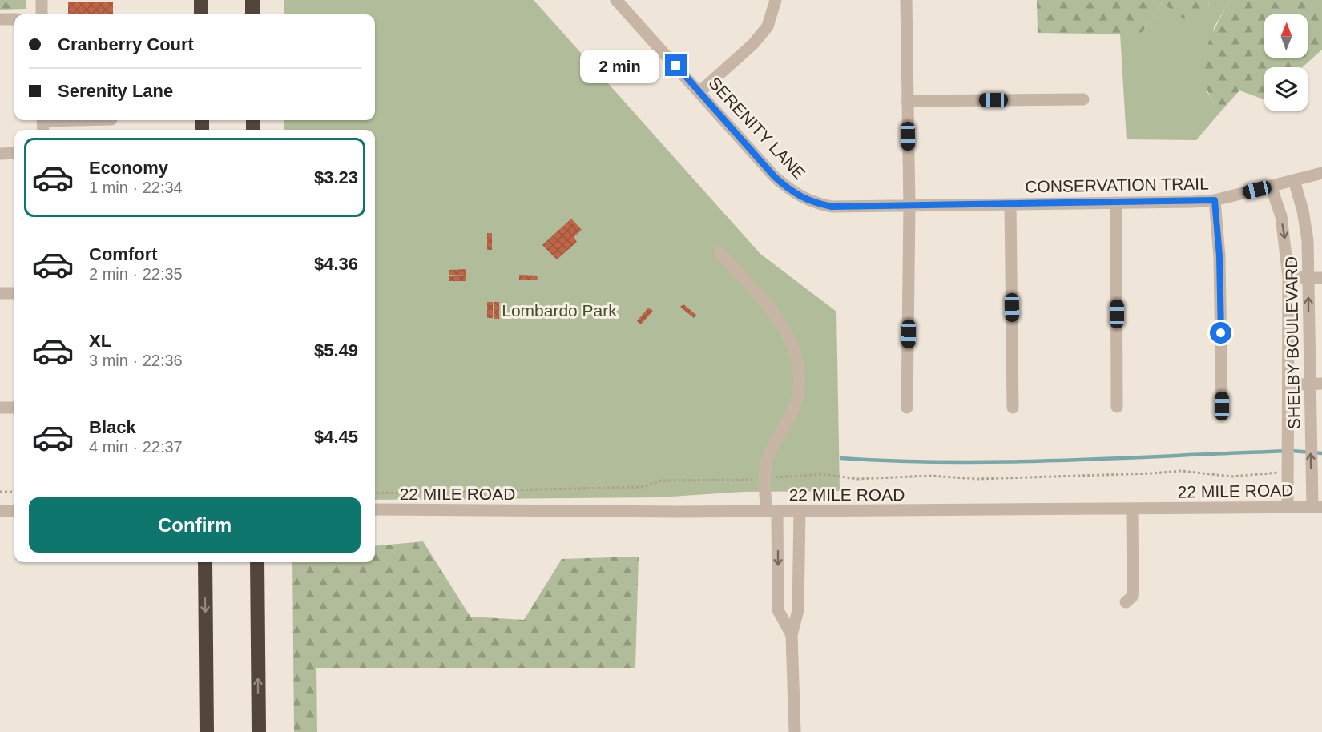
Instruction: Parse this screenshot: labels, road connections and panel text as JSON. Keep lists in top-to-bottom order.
{
  "streets": {
    "street": [
      "SERENITY LANE",
      "CONSERVATION TRAIL",
      "SHELBY BOULEVARD",
      "22 MILE ROAD"
    ]
  },
  "crossings": [
    ["SERENITY LANE", "CONSERVATION TRAIL"],
    ["CONSERVATION TRAIL", "SHELBY BOULEVARD"],
    ["SHELBY BOULEVARD", "22 MILE ROAD"]
  ],
  "parks": ["Lombardo Park"],
  "north": "top",
  "page": {
    "banner": ["Cranberry Court", "Serenity Lane"],
    "bubble": "2 min",
    "list": [
      {
        "name": "Economy",
        "note": "1 min · 22:34",
        "value": "$3.23"
      },
      {
        "name": "Comfort",
        "note": "2 min · 22:35",
        "value": "$4.36"
      },
      {
        "name": "XL",
        "note": "3 min · 22:36",
        "value": "$5.49"
      },
      {
        "name": "Black",
        "note": "4 min · 22:37",
        "value": "$4.45"
      }
    ],
    "buttons": "Confirm"
  }
}
